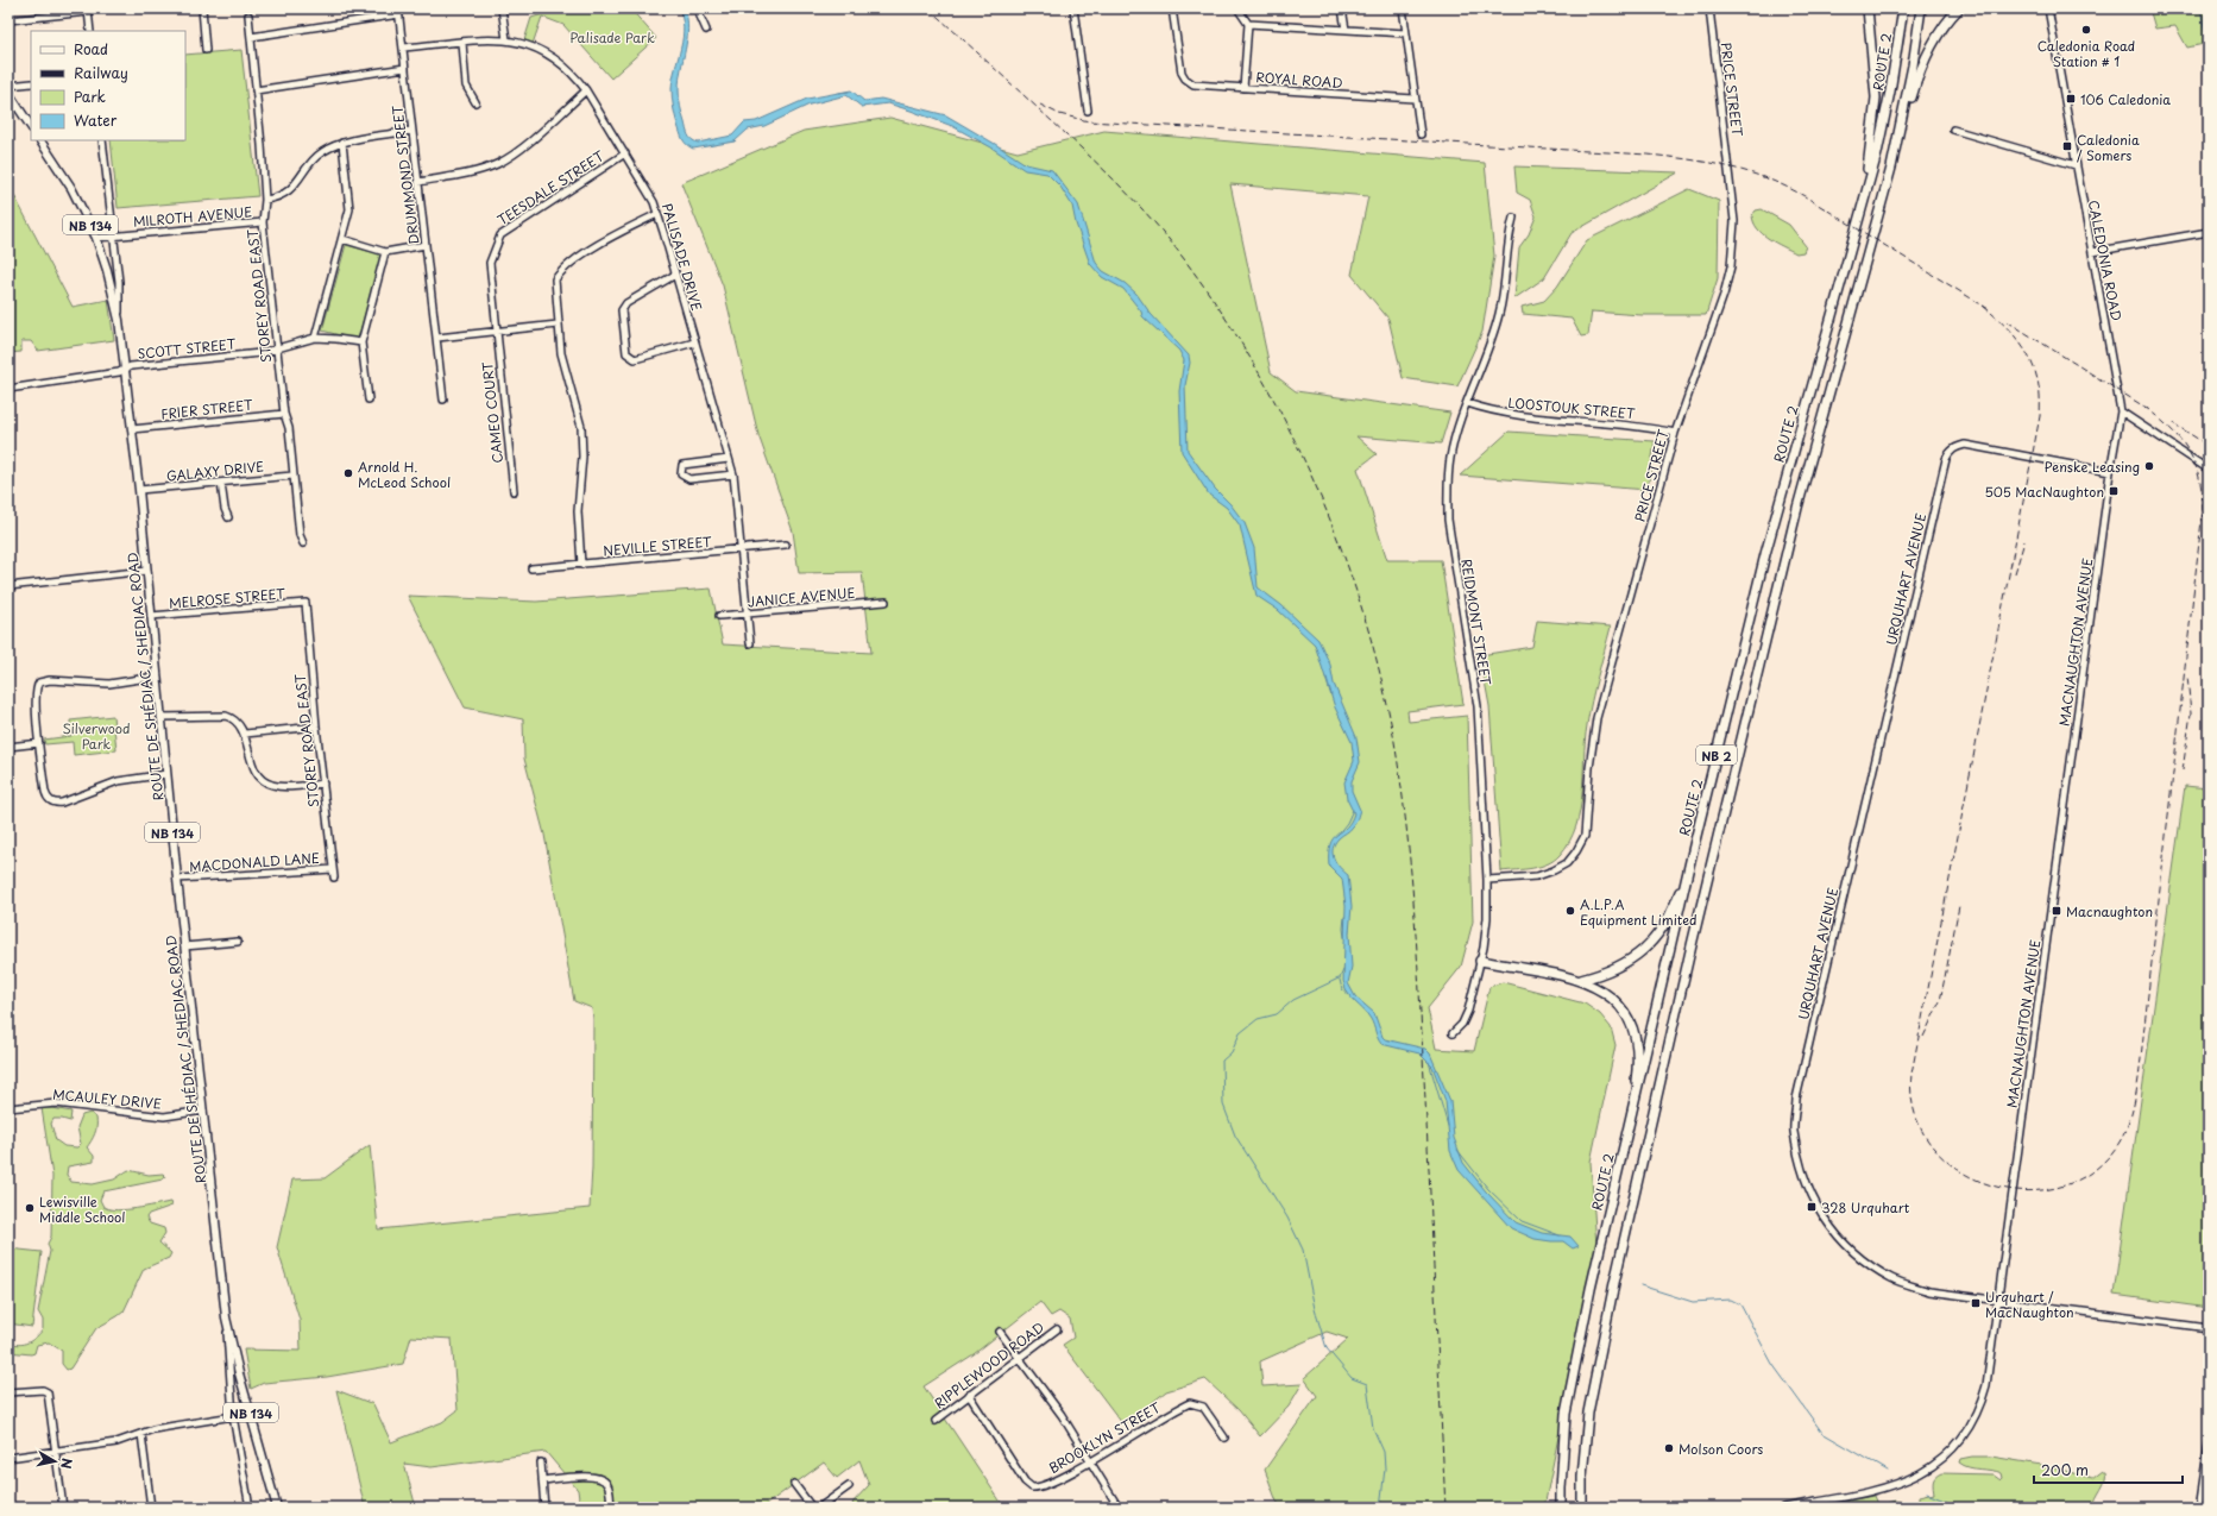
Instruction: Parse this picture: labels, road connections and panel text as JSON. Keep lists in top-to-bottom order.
{
  "streets": {
    "highway": ["ROUTE 2", "NB 2"],
    "main road": ["NB 134", "ROUTE DE SHÉDIAC / SHEDIAC ROAD"],
    "street": [
      "ROYAL ROAD",
      "PRICE STREET",
      "DRUMMOND STREET",
      "TEESDALE STREET",
      "MILROTH AVENUE",
      "PALISADE DRIVE",
      "CALEDONIA ROAD",
      "STOREY ROAD EAST",
      "SCOTT STREET",
      "LOOSTOUK STREET",
      "FRIER STREET",
      "CAMEO COURT",
      "GALAXY DRIVE",
      "NEVILLE STREET",
      "URQUHART AVENUE",
      "JANICE AVENUE",
      "MELROSE STREET",
      "REIDMONT STREET",
      "MACNAUGHTON AVENUE",
      "MACDONALD LANE",
      "MCAULEY DRIVE",
      "RIPPLEWOOD ROAD",
      "BROOKLYN STREET"
    ]
  },
  "crossings": [
    ["PRICE STREET", "LOOSTOUK STREET"],
    ["PRICE STREET", "REIDMONT STREET"],
    ["DRUMMOND STREET", "PALISADE DRIVE"],
    ["TEESDALE STREET", "PALISADE DRIVE"],
    ["TEESDALE STREET", "CAMEO COURT"],
    ["MILROTH AVENUE", "STOREY ROAD EAST"],
    ["MILROTH AVENUE", "ROUTE DE SHÉDIAC / SHEDIAC ROAD"],
    ["PALISADE DRIVE", "NEVILLE STREET"],
    ["PALISADE DRIVE", "JANICE AVENUE"],
    ["CALEDONIA ROAD", "MACNAUGHTON AVENUE"],
    ["STOREY ROAD EAST", "SCOTT STREET"],
    ["STOREY ROAD EAST", "FRIER STREET"],
    ["STOREY ROAD EAST", "GALAXY DRIVE"],
    ["STOREY ROAD EAST", "MELROSE STREET"],
    ["STOREY ROAD EAST", "MACDONALD LANE"],
    ["SCOTT STREET", "ROUTE DE SHÉDIAC / SHEDIAC ROAD"],
    ["LOOSTOUK STREET", "REIDMONT STREET"],
    ["FRIER STREET", "ROUTE DE SHÉDIAC / SHEDIAC ROAD"],
    ["GALAXY DRIVE", "ROUTE DE SHÉDIAC / SHEDIAC ROAD"],
    ["URQUHART AVENUE", "MACNAUGHTON AVENUE"],
    ["MELROSE STREET", "ROUTE DE SHÉDIAC / SHEDIAC ROAD"],
    ["ROUTE DE SHÉDIAC / SHEDIAC ROAD", "MACDONALD LANE"],
    ["ROUTE DE SHÉDIAC / SHEDIAC ROAD", "MCAULEY DRIVE"],
    ["RIPPLEWOOD ROAD", "BROOKLYN STREET"]
  ],
  "parks": ["Palisade Park", "Silverwood Park"],
  "places": {
    "other": [
      "Caledonia Road Station # 1",
      "Penske Leasing",
      "Arnold H. McLeod School",
      "A.L.P.A Equipment Limited",
      "Lewisville Middle School",
      "Molson Coors"
    ],
    "transit": [
      "106 Caledonia",
      "Caledonia / Somers",
      "505 MacNaughton",
      "Macnaughton",
      "328 Urquhart",
      "Urquhart / MacNaughton"
    ]
  },
  "legend": [
    "Road",
    "Railway",
    "Park",
    "Water"
  ],
  "scale_bar": "200 m",
  "north": "right"
}
